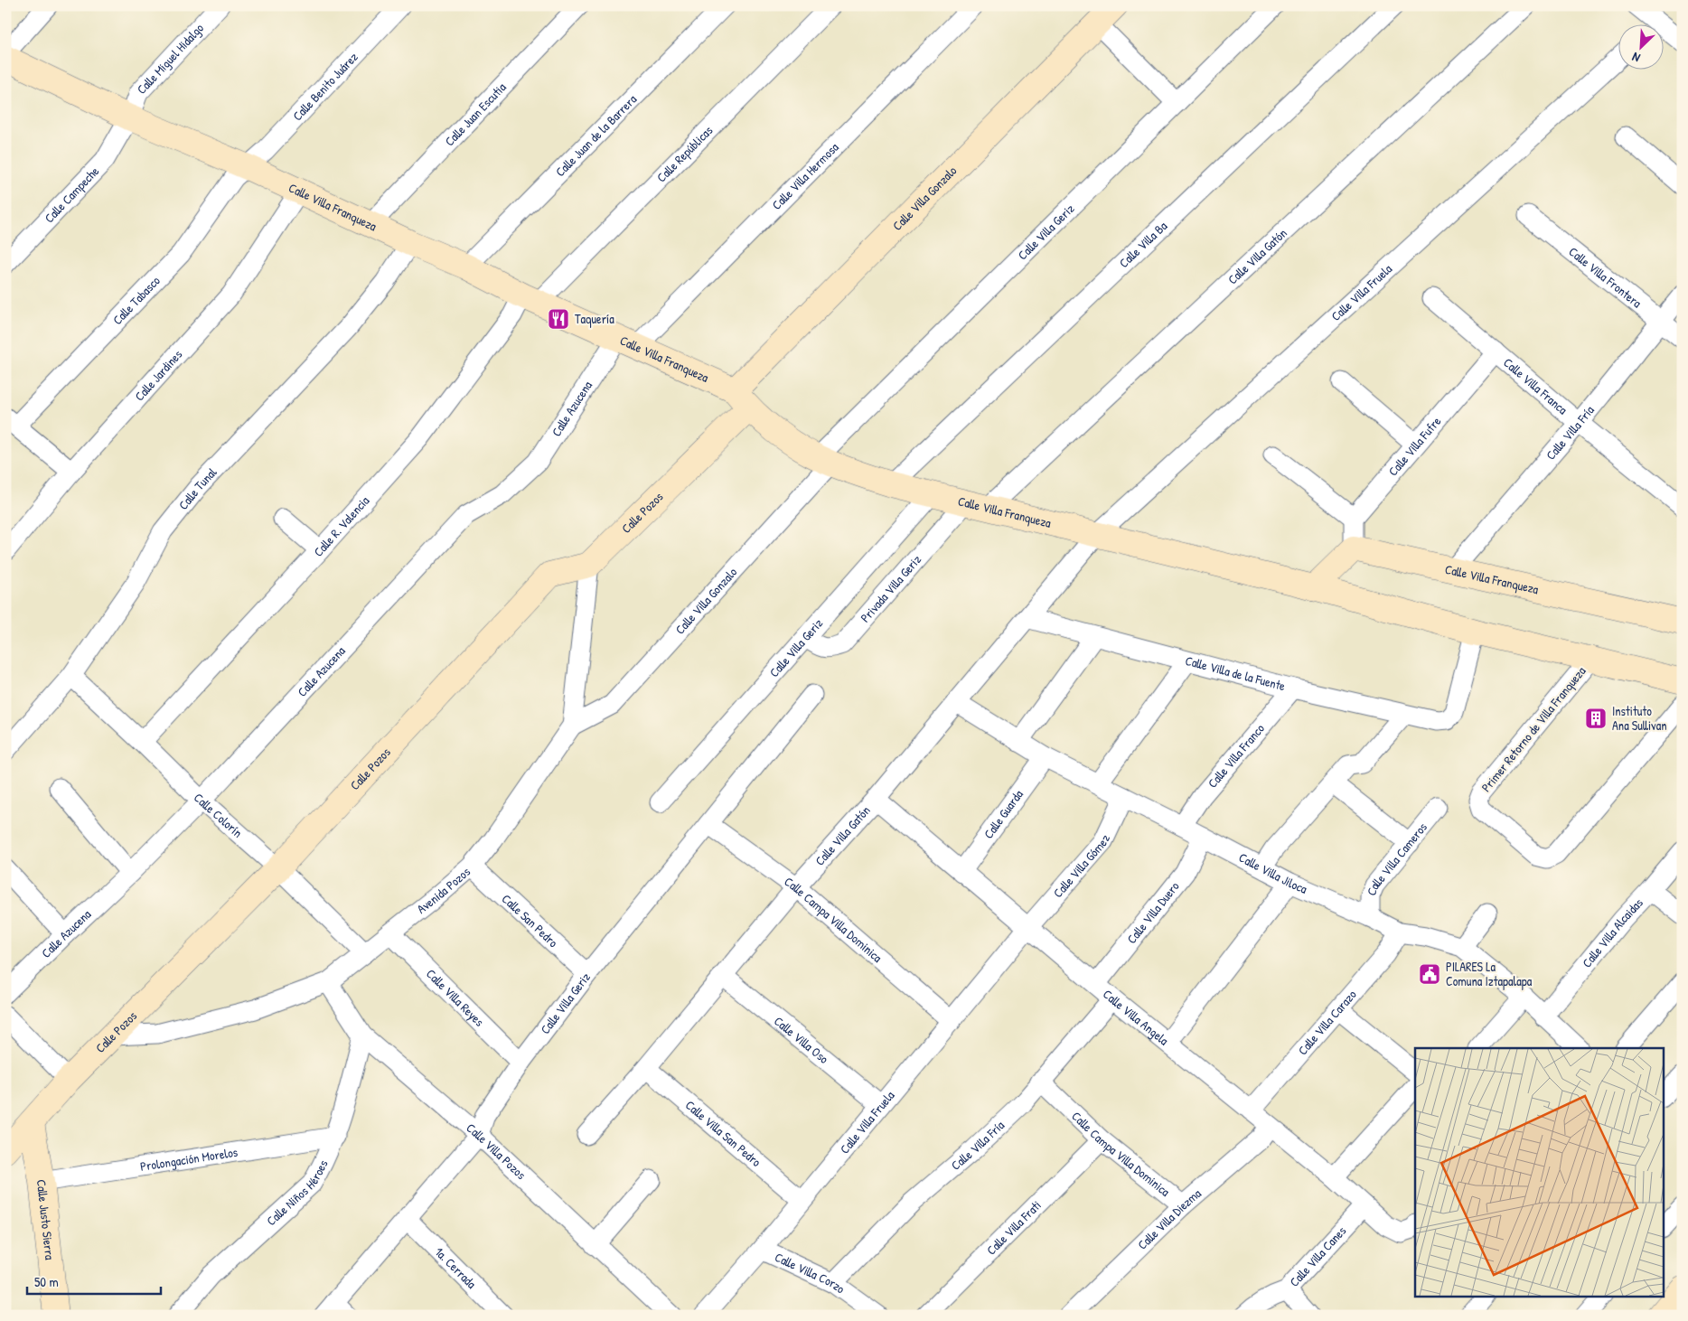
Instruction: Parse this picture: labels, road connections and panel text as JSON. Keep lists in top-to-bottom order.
{
  "streets": {
    "street": [
      "Calle Miguel Hidalgo",
      "Calle Benito Juárez",
      "Calle Juan Escutia",
      "Calle Juan de la Barrera",
      "Calle Repúblicas",
      "Calle Villa Hermosa",
      "Calle Campeche",
      "Calle Villa Gonzalo",
      "Calle Villa Franqueza",
      "Calle Villa Geriz",
      "Calle Villa Ba",
      "Calle Villa Gatón",
      "Calle Villa Frontera",
      "Calle Villa Fruela",
      "Calle Tabasco",
      "Calle Jardines",
      "Calle Villa Franca",
      "Calle Azucena",
      "Calle Villa Fría",
      "Calle Villa Fufre",
      "Calle Tunal",
      "Calle Pozos",
      "Calle R. Valencia",
      "Privada Villa Geriz",
      "Calle Villa de la Fuente",
      "Primer Retorno de Villa Franqueza",
      "Calle Villa Franco",
      "Calle Colorín",
      "Calle Guarda",
      "Calle Villa Cameros",
      "Calle Villa Gómez",
      "Calle Villa Jiloca",
      "Avenida Pozos",
      "Calle Villa Duero",
      "Calle Campa Villa Dominica",
      "Calle San Pedro",
      "Calle Villa Alcaidas",
      "Calle Villa Reyes",
      "Calle Villa Angela",
      "Calle Villa Carazo",
      "Calle Villa Oso",
      "Calle Villa San Pedro",
      "Calle Villa Pozos",
      "Prolongación Morelos",
      "Calle Niños Héroes",
      "Calle Justo Sierra",
      "Calle Villa Diezma",
      "Calle Villa Frati",
      "Calle Villa Canes",
      "1a. Cerrada",
      "Calle Villa Corzo"
    ]
  },
  "crossings": [
    ["Calle Miguel Hidalgo", "Calle Campeche"],
    ["Calle Miguel Hidalgo", "Calle Villa Franqueza"],
    ["Calle Benito Juárez", "Calle Villa Franqueza"],
    ["Calle Benito Juárez", "Calle Tabasco"],
    ["Calle Juan Escutia", "Calle Villa Franqueza"],
    ["Calle Juan de la Barrera", "Calle Villa Franqueza"],
    ["Calle Repúblicas", "Calle Villa Franqueza"],
    ["Calle Repúblicas", "Calle R. Valencia"],
    ["Calle Villa Hermosa", "Calle Villa Franqueza"],
    ["Calle Villa Hermosa", "Calle Azucena"],
    ["Calle Campeche", "Calle Villa Franqueza"],
    ["Calle Villa Gonzalo", "Calle Villa Franqueza"],
    ["Calle Villa Gonzalo", "Calle Villa Geriz"],
    ["Calle Villa Gonzalo", "Calle Pozos"],
    ["Calle Villa Gonzalo", "Avenida Pozos"],
    ["Calle Villa Franqueza", "Calle Villa Geriz"],
    ["Calle Villa Franqueza", "Calle Villa Ba"],
    ["Calle Villa Franqueza", "Calle Villa Gatón"],
    ["Calle Villa Franqueza", "Calle Villa Fruela"],
    ["Calle Villa Franqueza", "Calle Tabasco"],
    ["Calle Villa Franqueza", "Calle Jardines"],
    ["Calle Villa Franqueza", "Calle Azucena"],
    ["Calle Villa Franqueza", "Calle Villa Fría"],
    ["Calle Villa Franqueza", "Calle Tunal"],
    ["Calle Villa Franqueza", "Calle Pozos"],
    ["Calle Villa Franqueza", "Calle R. Valencia"],
    ["Calle Villa Franqueza", "Privada Villa Geriz"],
    ["Calle Villa Franqueza", "Calle Villa de la Fuente"],
    ["Calle Villa Franqueza", "Primer Retorno de Villa Franqueza"],
    ["Calle Villa Geriz", "Privada Villa Geriz"],
    ["Calle Villa Geriz", "Calle Campa Villa Dominica"],
    ["Calle Villa Geriz", "Calle San Pedro"],
    ["Calle Villa Geriz", "Calle Villa Reyes"],
    ["Calle Villa Geriz", "Calle Villa Pozos"],
    ["Calle Villa Geriz", "1a. Cerrada"],
    ["Calle Villa Gatón", "Calle Villa Fruela"],
    ["Calle Villa Gatón", "Privada Villa Geriz"],
    ["Calle Villa Gatón", "Calle Villa de la Fuente"],
    ["Calle Villa Gatón", "Calle Villa Jiloca"],
    ["Calle Villa Gatón", "Calle Campa Villa Dominica"],
    ["Calle Villa Gatón", "Calle Villa Angela"],
    ["Calle Villa Gatón", "Calle Villa Oso"],
    ["Calle Villa Gatón", "Calle Villa San Pedro"],
    ["Calle Villa Frontera", "Calle Villa Fría"],
    ["Calle Villa Fruela", "Calle Villa Gómez"],
    ["Calle Villa Fruela", "Calle Campa Villa Dominica"],
    ["Calle Villa Fruela", "Calle Villa Angela"],
    ["Calle Villa Fruela", "Calle Villa Oso"],
    ["Calle Villa Fruela", "Calle Villa San Pedro"],
    ["Calle Villa Fruela", "Calle Villa Corzo"],
    ["Calle Villa Franca", "Calle Villa Fría"],
    ["Calle Villa Franca", "Calle Villa Fufre"],
    ["Calle Azucena", "Calle Colorín"],
    ["Calle Villa Fría", "Calle Campa Villa Dominica"],
    ["Calle Villa Fría", "Calle Villa Angela"],
    ["Calle Villa Fría", "Calle Villa Corzo"],
    ["Calle Tunal", "Calle Colorín"],
    ["Calle Pozos", "Calle Colorín"],
    ["Calle Pozos", "Avenida Pozos"],
    ["Calle Pozos", "Calle Justo Sierra"],
    ["Calle R. Valencia", "Calle Colorín"],
    ["Calle Villa de la Fuente", "Calle Villa Franco"],
    ["Calle Villa Franco", "Calle Villa Jiloca"],
    ["Calle Colorín", "Avenida Pozos"],
    ["Calle Guarda", "Calle Villa Jiloca"],
    ["Calle Guarda", "Calle Villa Angela"],
    ["Calle Villa Cameros", "Calle Villa Jiloca"],
    ["Calle Villa Gómez", "Calle Villa Jiloca"],
    ["Calle Villa Gómez", "Calle Villa Angela"],
    ["Calle Villa Jiloca", "Calle Villa Duero"],
    ["Calle Villa Jiloca", "Calle Villa Alcaidas"],
    ["Calle Villa Jiloca", "Calle Villa Carazo"],
    ["Avenida Pozos", "Calle San Pedro"],
    ["Avenida Pozos", "Calle Villa Reyes"],
    ["Avenida Pozos", "Calle Villa Pozos"],
    ["Calle Villa Duero", "Calle Villa Angela"],
    ["Calle Campa Villa Dominica", "Calle Villa Diezma"],
    ["Calle Campa Villa Dominica", "Calle Villa Frati"],
    ["Calle Villa Angela", "Calle Villa Carazo"],
    ["Calle Villa Angela", "Calle Villa Diezma"],
    ["Calle Villa Angela", "Calle Villa Canes"],
    ["Calle Villa Pozos", "Calle Niños Héroes"],
    ["Prolongación Morelos", "Calle Niños Héroes"],
    ["Prolongación Morelos", "Calle Justo Sierra"]
  ],
  "places": {
    "restaurant": ["Taquería"],
    "building": ["Instituto Ana Sullivan"],
    "public building": ["PILARES La Comuna Iztapalapa"]
  },
  "scale_bar": "50 m",
  "north": "bottom left"
}
